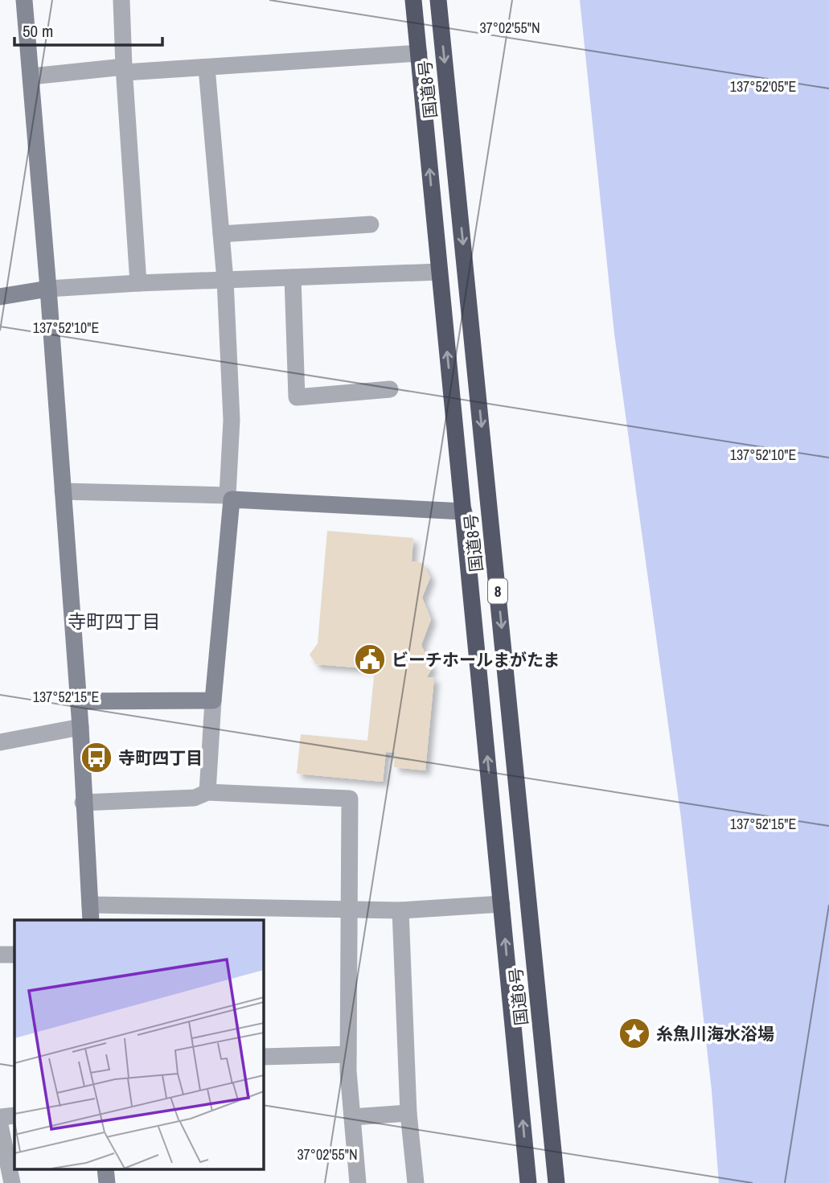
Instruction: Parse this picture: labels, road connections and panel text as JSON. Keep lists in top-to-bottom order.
{
  "streets": {
    "highway": ["国道8号", "8"]
  },
  "districts": ["寺町四丁目"],
  "places": {
    "public building": ["ビーチホールまがたま"],
    "bus stop": ["寺町四丁目"],
    "place": ["糸魚川海水浴場"]
  },
  "scale_bar": "50 m",
  "coordinates": [
    "37°02'55\"N",
    "137°52'05\"E",
    "137°52'10\"E",
    "137°52'15\"E"
  ]
}
